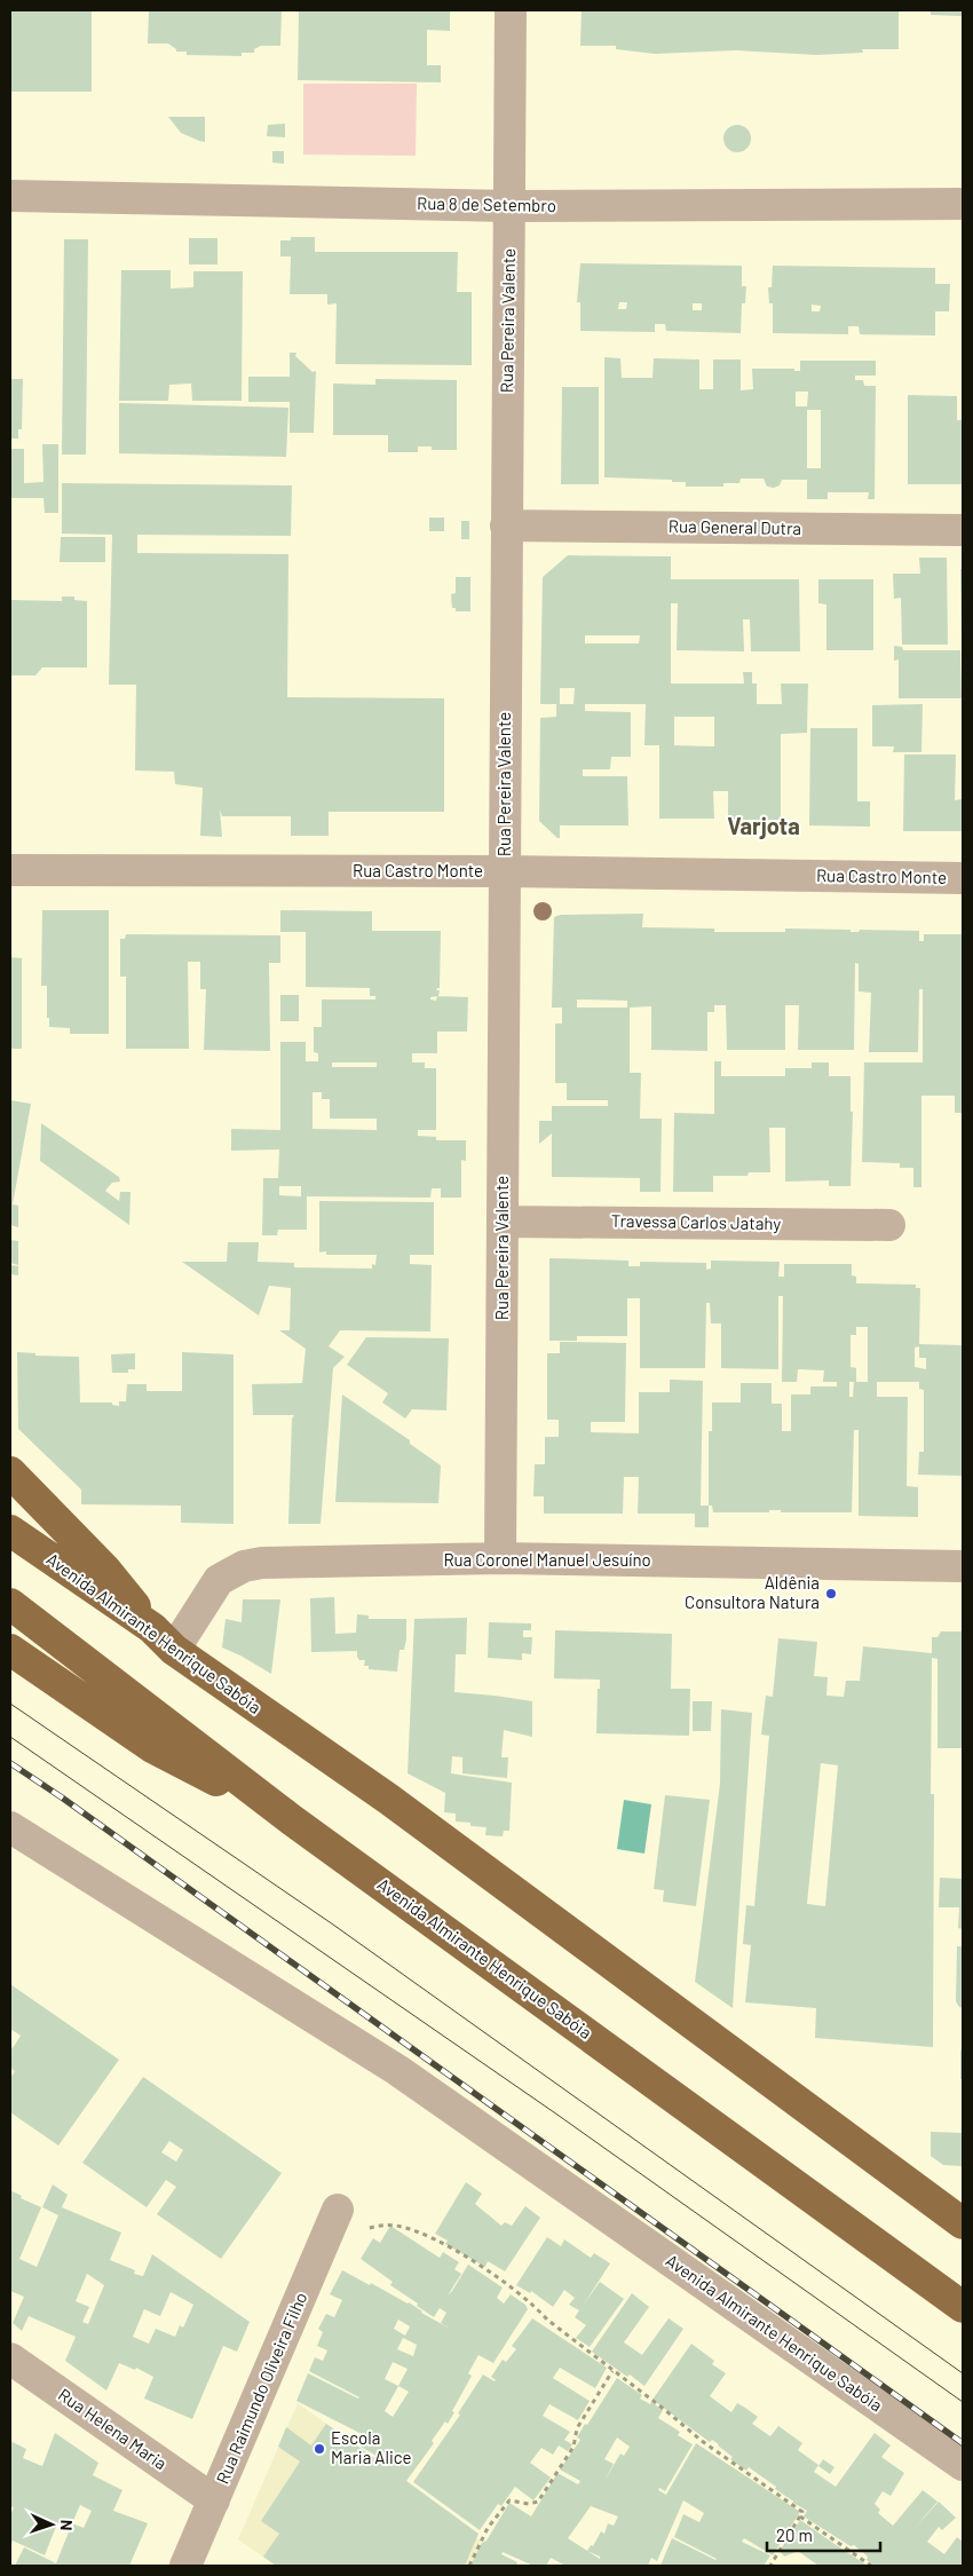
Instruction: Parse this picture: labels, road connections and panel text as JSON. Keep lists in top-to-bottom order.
{
  "streets": {
    "highway": ["Avenida Almirante Henrique Sabóia"],
    "street": [
      "Rua 8 de Setembro",
      "Rua Pereira Valente",
      "Rua General Dutra",
      "Rua Castro Monte",
      "Travessa Carlos Jatahy",
      "Rua Coronel Manuel Jesuíno",
      "Rua Raimundo Oliveira Filho",
      "Rua Helena Maria"
    ]
  },
  "crossings": [
    ["Rua 8 de Setembro", "Rua Pereira Valente"],
    ["Rua Pereira Valente", "Rua General Dutra"],
    ["Rua Pereira Valente", "Rua Castro Monte"],
    ["Rua Pereira Valente", "Travessa Carlos Jatahy"],
    ["Rua Pereira Valente", "Rua Coronel Manuel Jesuíno"],
    ["Rua Coronel Manuel Jesuíno", "Avenida Almirante Henrique Sabóia"],
    ["Rua Raimundo Oliveira Filho", "Rua Helena Maria"]
  ],
  "districts": ["Varjota"],
  "places": ["Aldênia Consultora Natura", "Escola Maria Alice"],
  "scale_bar": "20 m",
  "north": "right"
}
